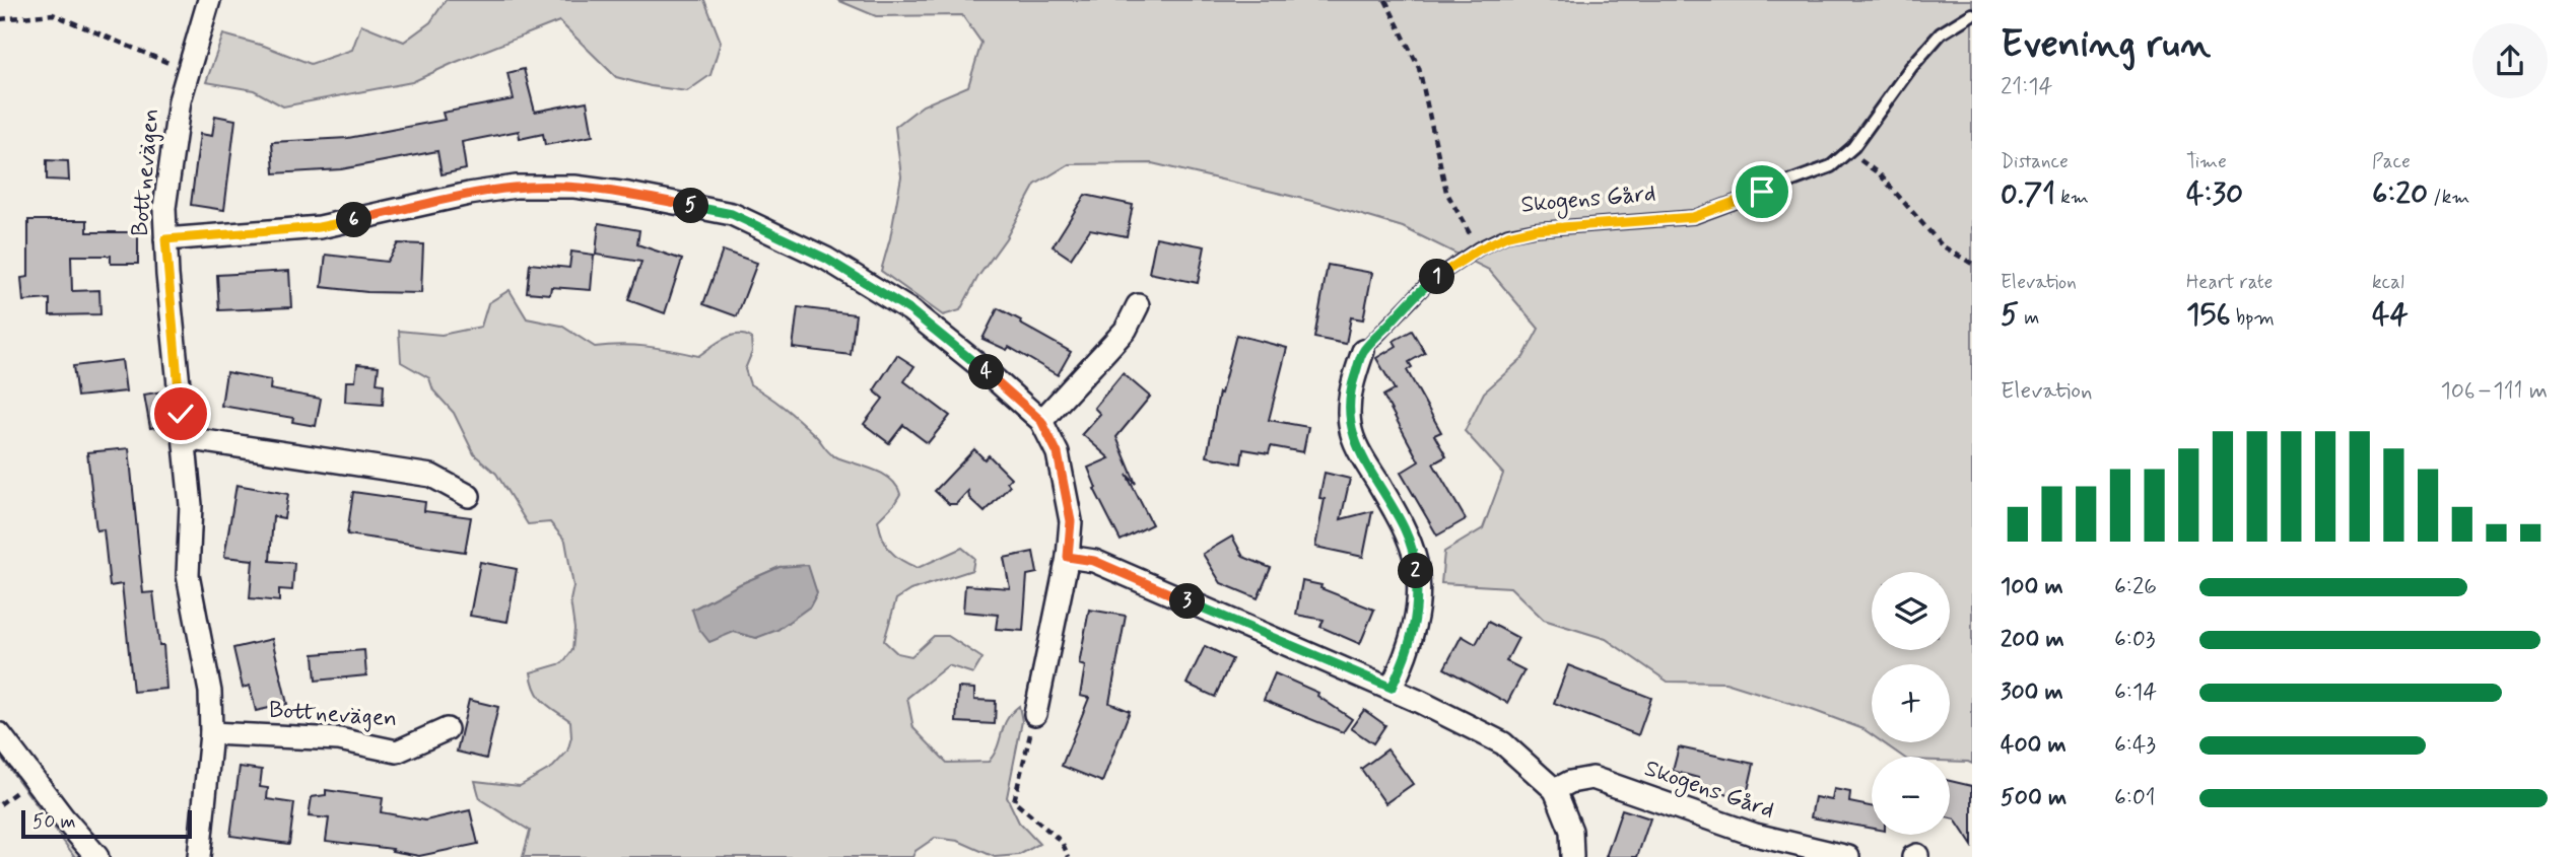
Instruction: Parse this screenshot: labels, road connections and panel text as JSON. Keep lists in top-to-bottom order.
{
  "streets": {
    "street": ["Bottnevägen", "Skogens Gård"]
  },
  "scale_bar": "50 m",
  "page": {
    "heading": ["Evening run", "21:14"],
    "stats": [
      ["Distance", "0.71 km"],
      ["Time", "4:30"],
      ["Pace", "6:20 /km"],
      ["Elevation", "5 m"],
      ["Heart rate", "156 bpm"],
      ["kcal", "44"]
    ],
    "pins": [
      "5",
      "6",
      "1",
      "4",
      "2",
      "3"
    ],
    "chart": ["Elevation", "106–111 m"],
    "list": [
      {
        "name": "100 m",
        "note": "6:26"
      },
      {
        "name": "200 m",
        "note": "6:03"
      },
      {
        "name": "300 m",
        "note": "6:14"
      },
      {
        "name": "400 m",
        "note": "6:43"
      },
      {
        "name": "500 m",
        "note": "6:01"
      }
    ],
    "map_buttons": ["+", "−"],
    "scale": "50 m"
  }
}
